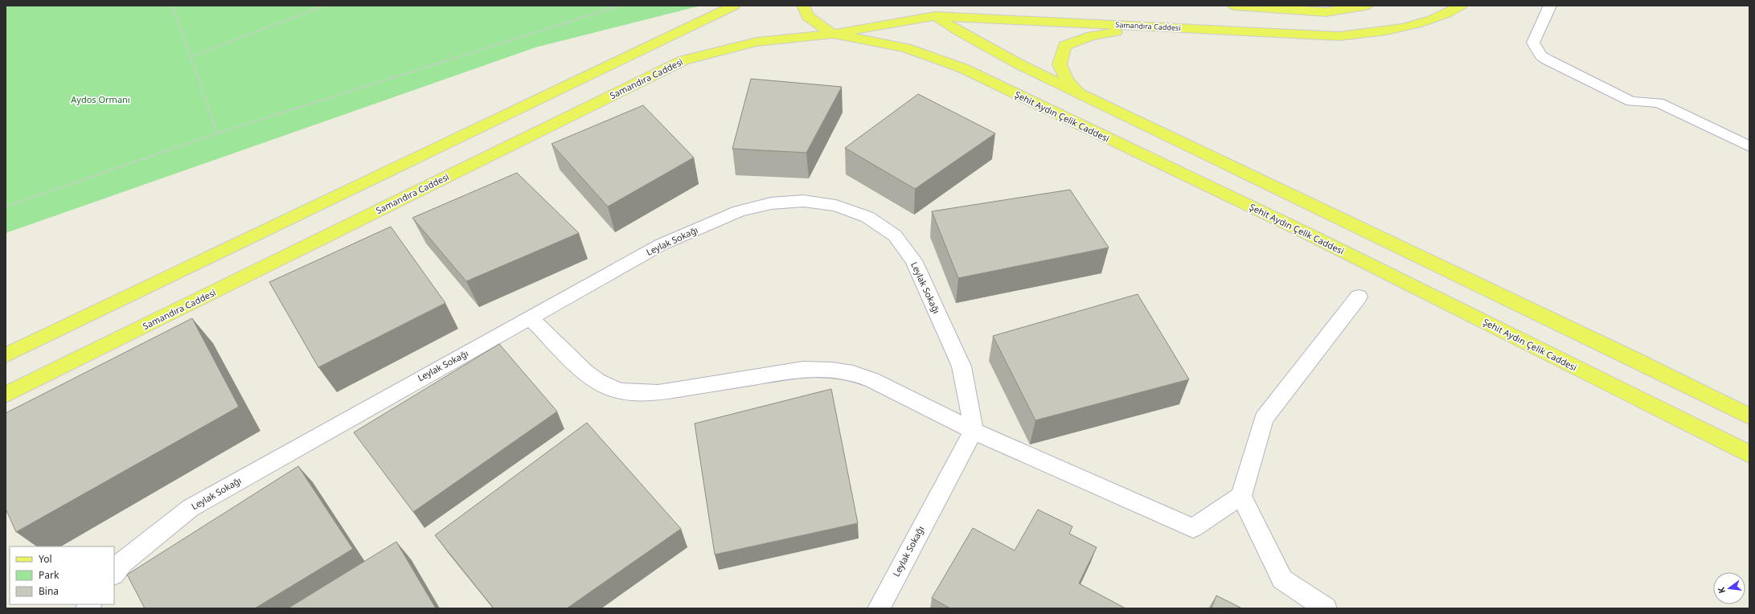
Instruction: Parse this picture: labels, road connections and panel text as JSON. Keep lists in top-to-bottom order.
{
  "streets": {
    "main road": ["Samandıra Caddesi", "Şehit Aydın Çelik Caddesi"],
    "street": ["Leylak Sokağı"]
  },
  "crossings": [
    ["Samandıra Caddesi", "Şehit Aydın Çelik Caddesi"]
  ],
  "parks": ["Aydos Ormanı"],
  "legend": ["Yol", "Park", "Bina"],
  "north": "left"
}
